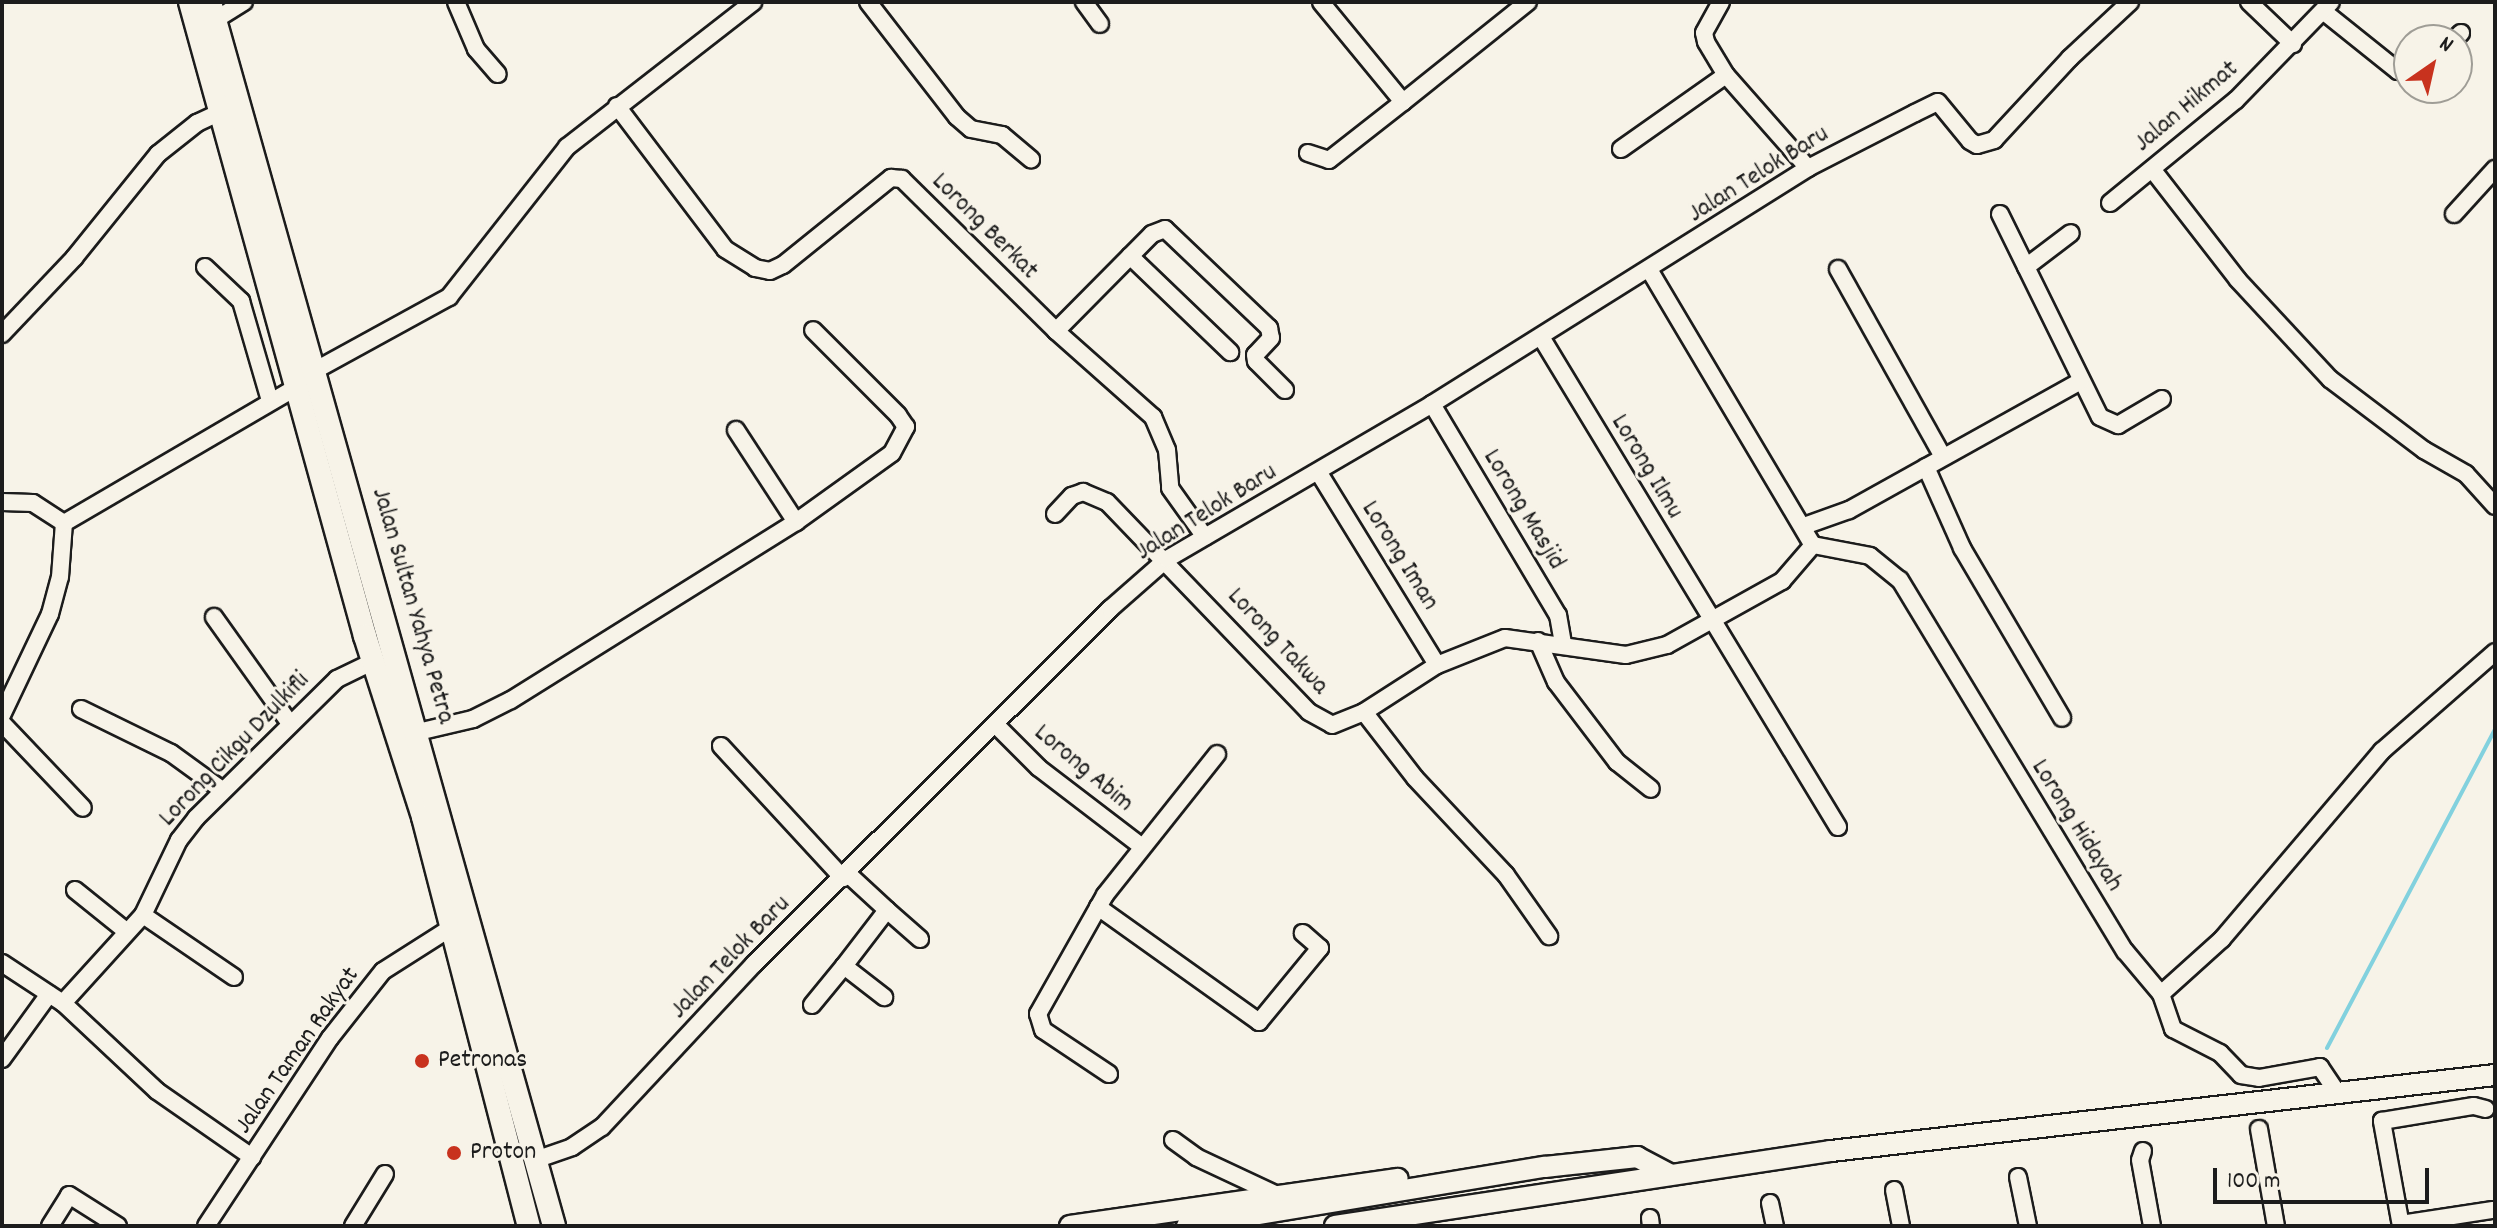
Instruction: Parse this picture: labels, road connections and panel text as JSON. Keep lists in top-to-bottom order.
{
  "streets": {
    "highway": ["Jalan Sultan Yahya Petra"],
    "street": [
      "Jalan Hikmat",
      "Jalan Telok Baru",
      "Lorong Berkat",
      "Lorong Ilmu",
      "Lorong Masjid",
      "Lorong Iman",
      "Lorong Takwa",
      "Lorong Cikgu Dzulkifli",
      "Lorong Abim",
      "Lorong Hidayah",
      "Jalan Taman Rakyat"
    ]
  },
  "crossings": [
    ["Jalan Telok Baru", "Lorong Berkat"],
    ["Jalan Telok Baru", "Lorong Ilmu"],
    ["Jalan Telok Baru", "Lorong Masjid"],
    ["Jalan Telok Baru", "Lorong Iman"],
    ["Jalan Telok Baru", "Jalan Sultan Yahya Petra"],
    ["Jalan Telok Baru", "Lorong Takwa"],
    ["Jalan Telok Baru", "Lorong Abim"],
    ["Jalan Sultan Yahya Petra", "Lorong Cikgu Dzulkifli"],
    ["Jalan Sultan Yahya Petra", "Jalan Taman Rakyat"]
  ],
  "places": ["Petronas", "Proton"],
  "scale_bar": "100 m",
  "north": "top right"
}
